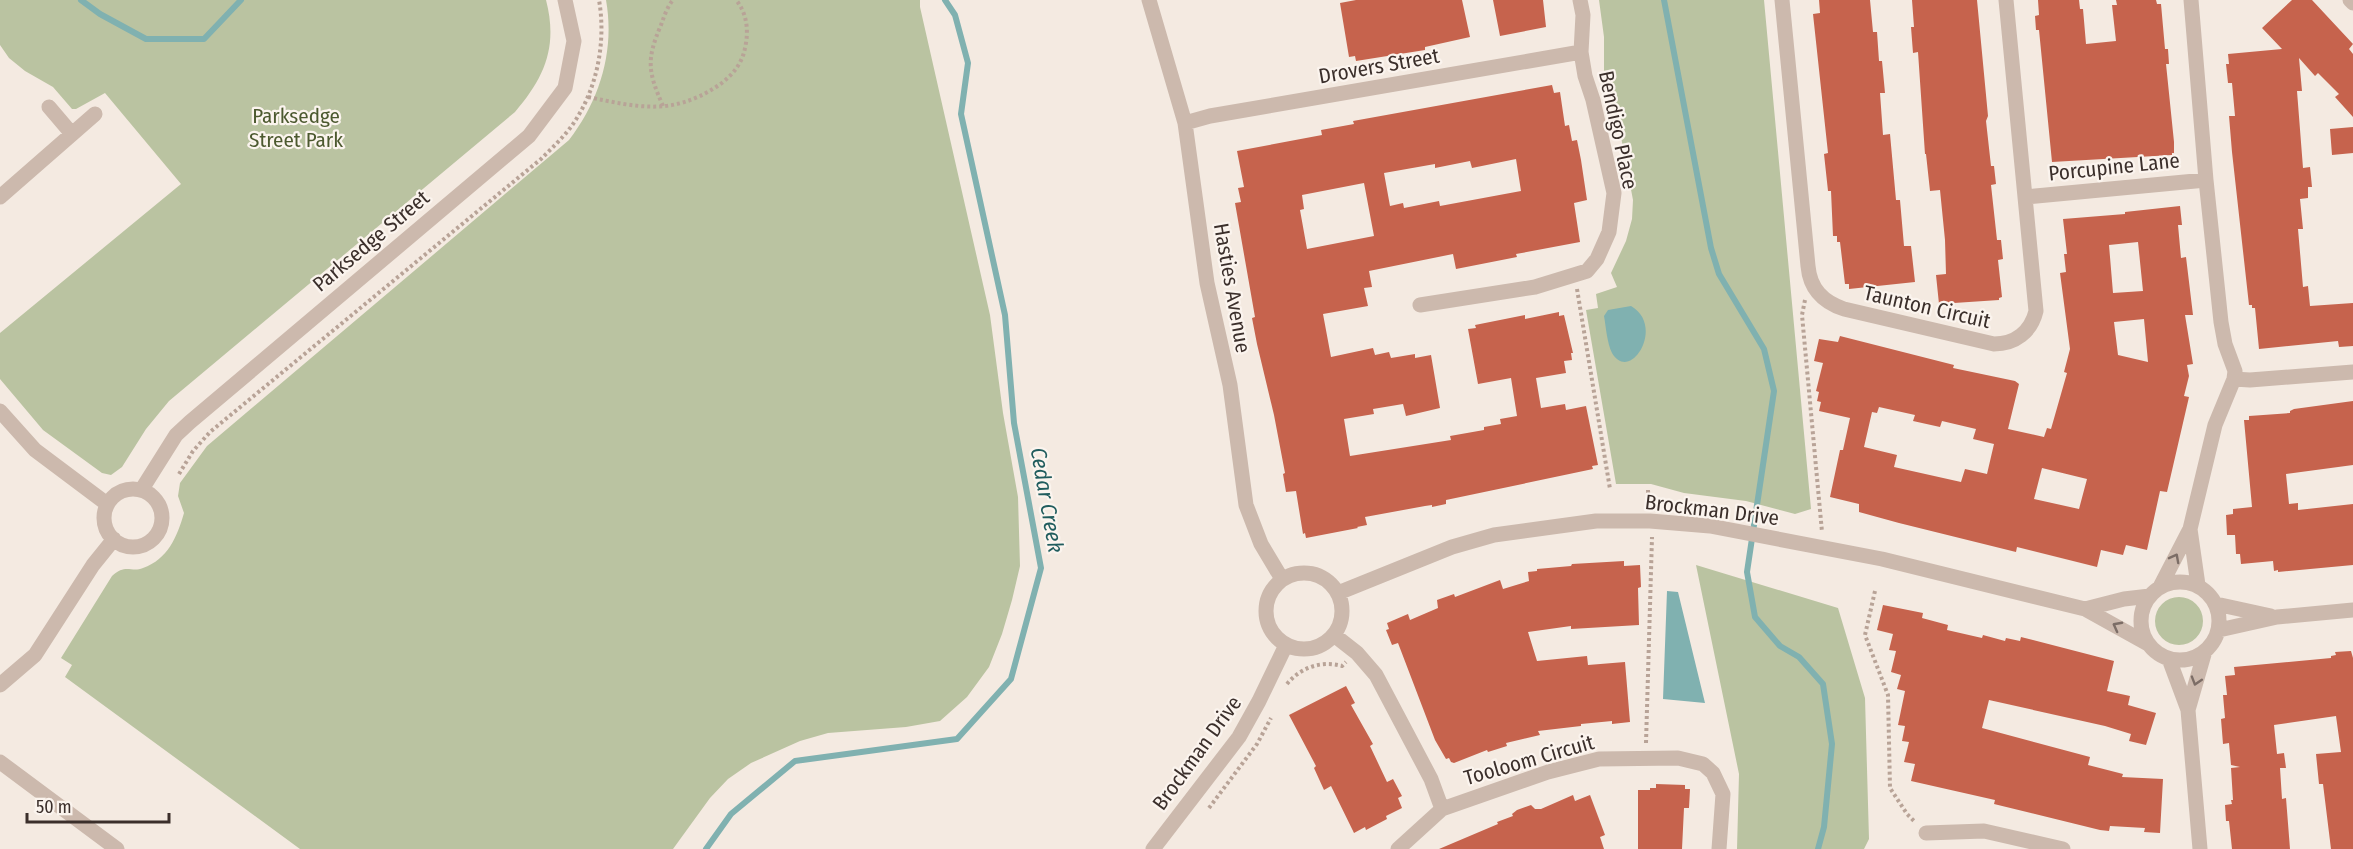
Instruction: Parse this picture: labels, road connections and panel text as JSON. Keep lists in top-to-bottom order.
{
  "streets": {
    "street": [
      "Drovers Street",
      "Bendigo Place",
      "Porcupine Lane",
      "Parksedge Street",
      "Hasties Avenue",
      "Taunton Circuit",
      "Brockman Drive",
      "Tooloom Circuit"
    ]
  },
  "crossings": [
    ["Drovers Street", "Bendigo Place"],
    ["Drovers Street", "Hasties Avenue"],
    ["Porcupine Lane", "Taunton Circuit"],
    ["Hasties Avenue", "Brockman Drive"]
  ],
  "water": ["Cedar Creek"],
  "parks": ["Parksedge Street Park"],
  "scale_bar": "50 m"
}
